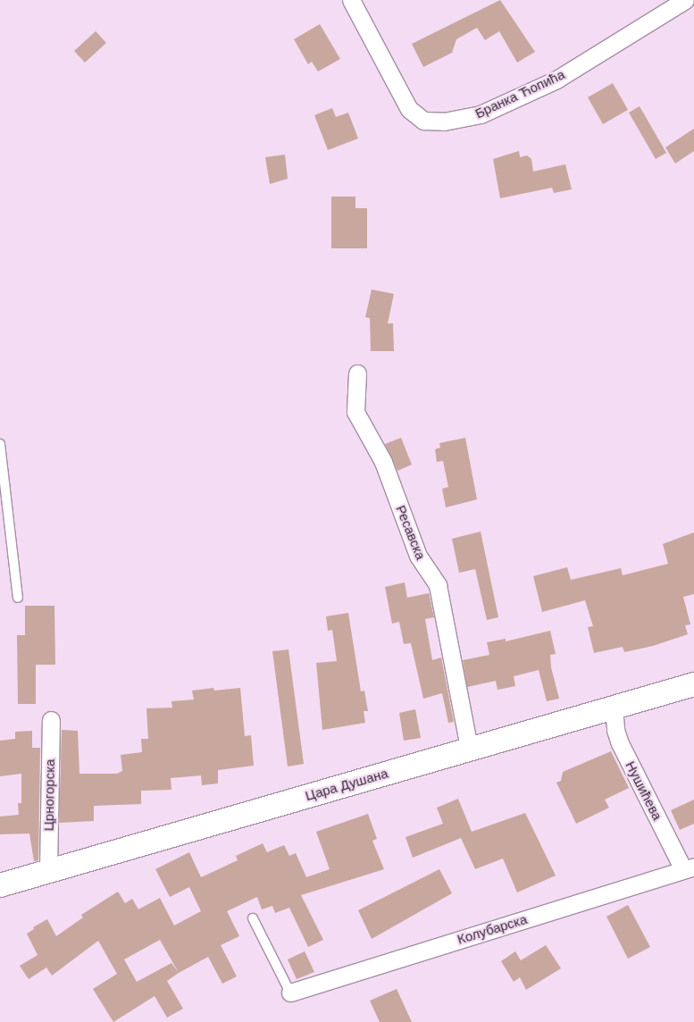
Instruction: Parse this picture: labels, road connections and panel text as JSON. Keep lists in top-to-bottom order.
{
  "streets": {
    "main road": ["Цара Душана"],
    "street": [
      "Бранка Ћопића",
      "Ресавска",
      "Нушићева",
      "Црногорска",
      "Колубарска"
    ]
  },
  "crossings": [
    ["Ресавска", "Цара Душана"],
    ["Цара Душана", "Нушићева"],
    ["Цара Душана", "Црногорска"],
    ["Нушићева", "Колубарска"]
  ]
}
